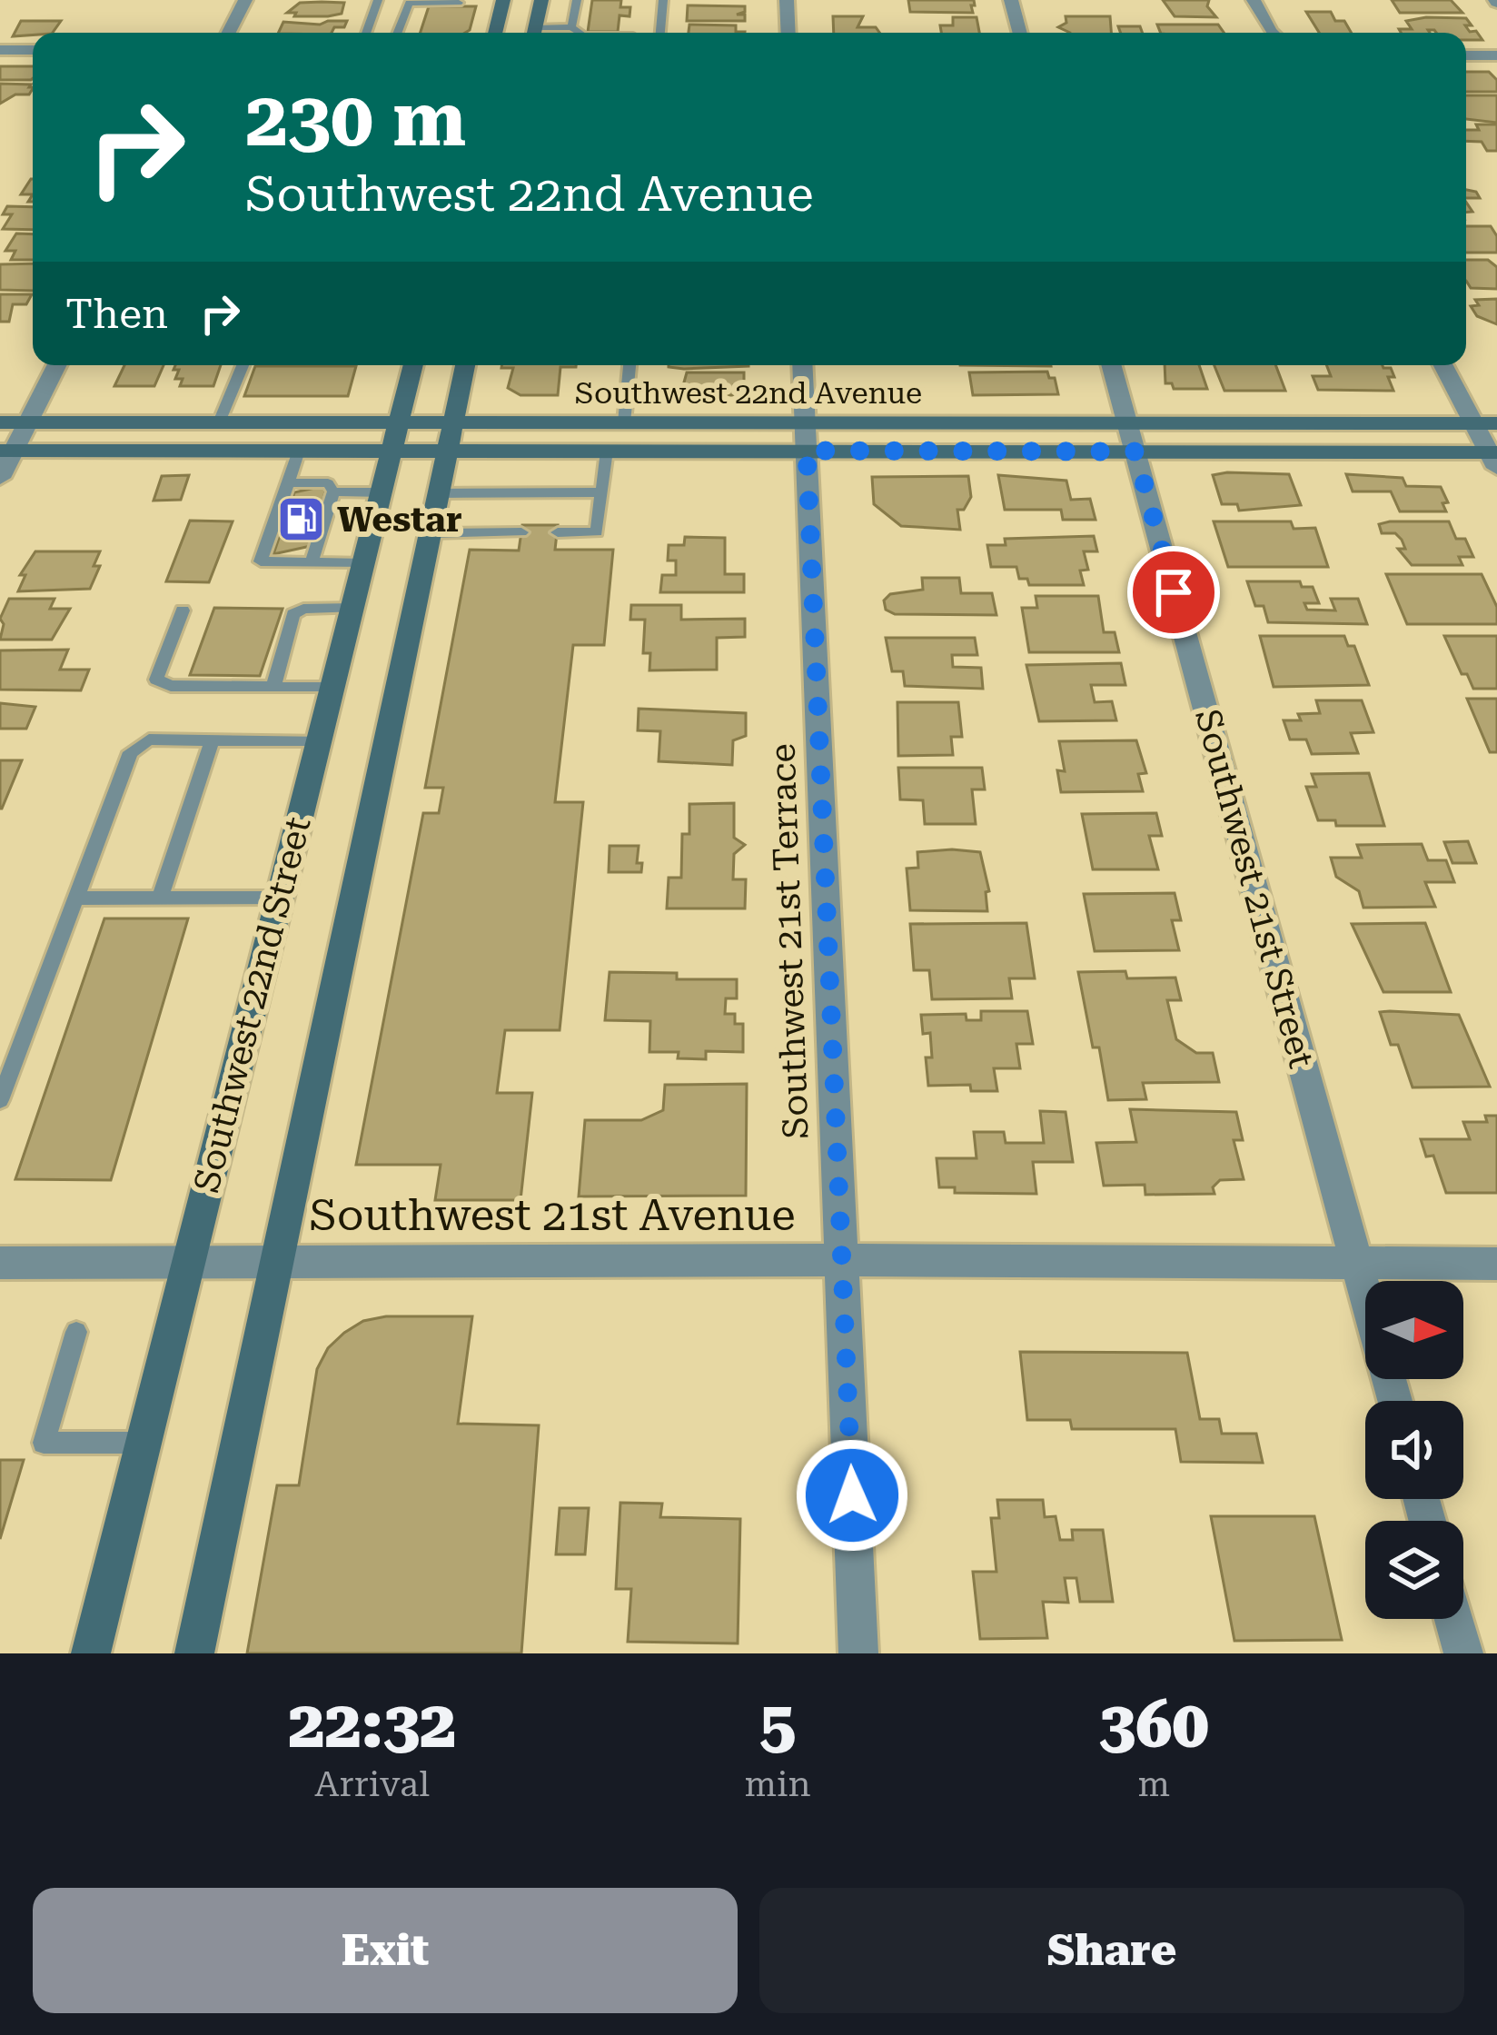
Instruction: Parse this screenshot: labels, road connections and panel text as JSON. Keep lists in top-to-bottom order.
{
  "streets": {
    "main road": ["Southwest 22nd Avenue", "Southwest 22nd Street"],
    "street": ["Southwest 21st Street", "Southwest 21st Terrace", "Southwest 21st Avenue"]
  },
  "crossings": [
    ["Southwest 22nd Avenue", "Southwest 21st Street"],
    ["Southwest 22nd Avenue", "Southwest 21st Terrace"],
    ["Southwest 22nd Avenue", "Southwest 22nd Street"],
    ["Southwest 21st Street", "Southwest 21st Avenue"],
    ["Southwest 21st Terrace", "Southwest 21st Avenue"],
    ["Southwest 22nd Street", "Southwest 21st Avenue"]
  ],
  "places": {
    "fuel station": ["Westar"]
  },
  "north": "right",
  "page": {
    "turn": ["230 m", "Southwest 22nd Avenue"],
    "then": "Then",
    "eta": [
      "22:32",
      "Arrival",
      "5",
      "min",
      "360",
      "m"
    ],
    "buttons": ["Exit", "Share"]
  }
}
